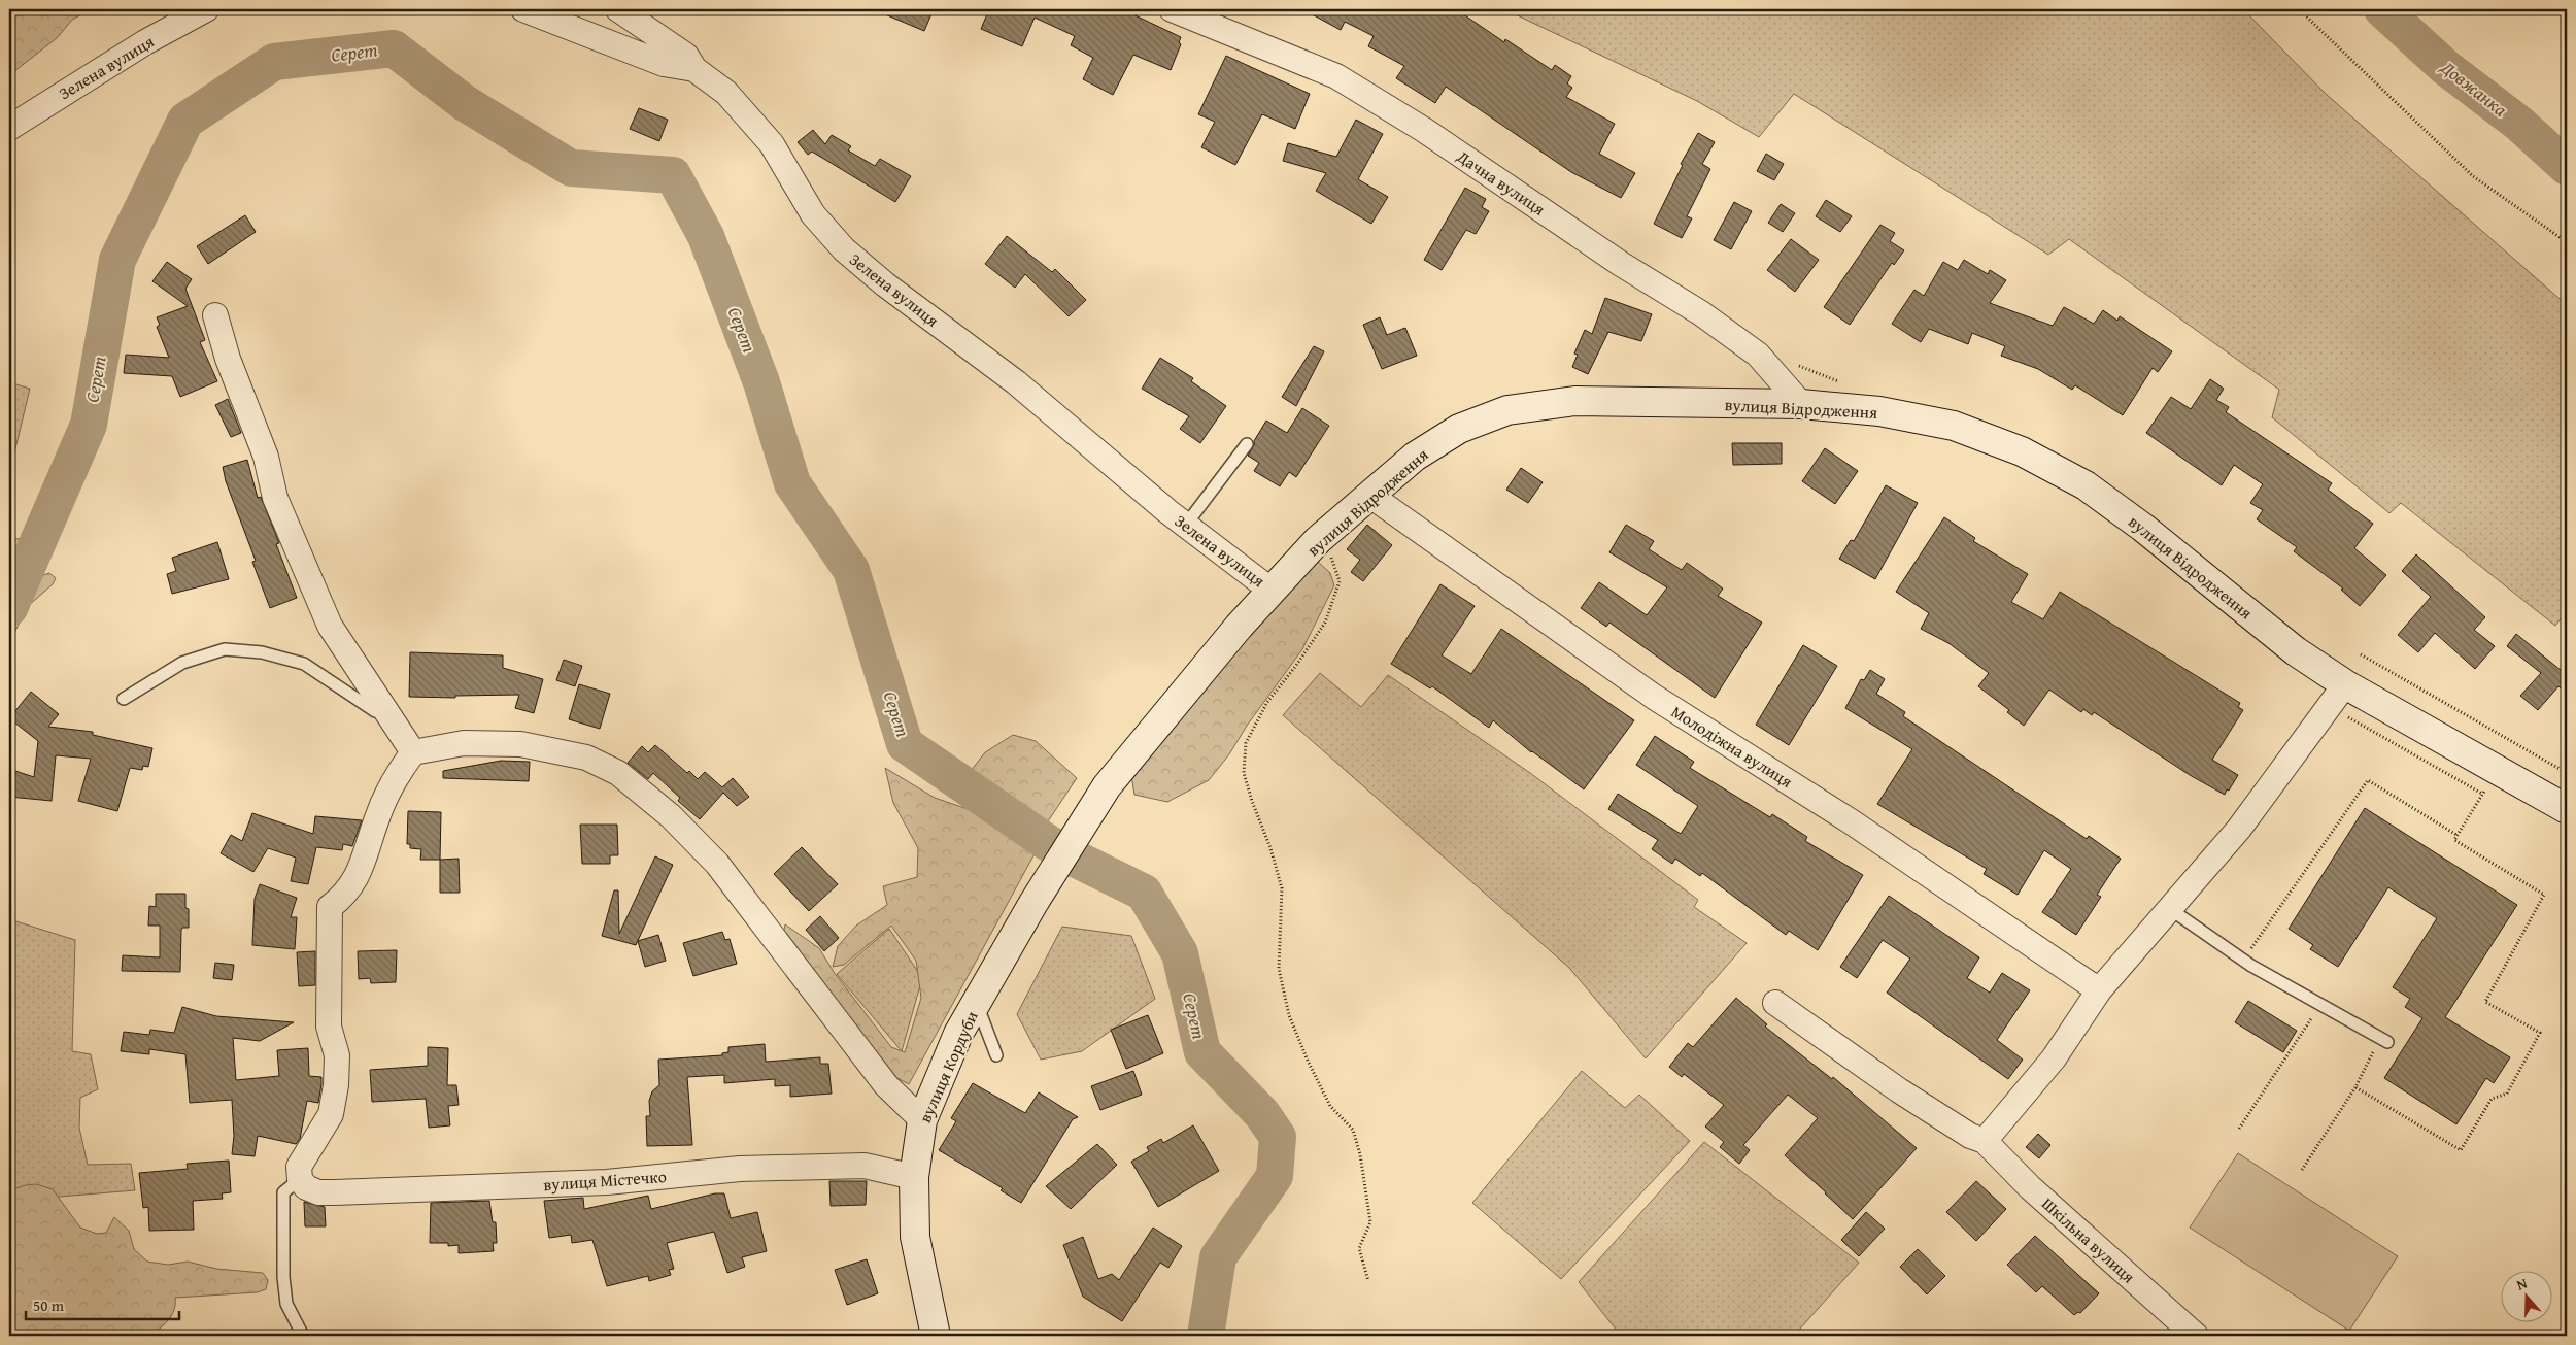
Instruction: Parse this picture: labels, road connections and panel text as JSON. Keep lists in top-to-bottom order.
{
  "streets": {
    "street": [
      "Зелена вулиця",
      "Дачна вулиця",
      "вулиця Відродження",
      "Молодіжна вулиця",
      "вулиця Кордуби",
      "вулиця Містечко",
      "Шкільна вулиця"
    ]
  },
  "crossings": [
    ["Зелена вулиця", "вулиця Відродження"],
    ["Дачна вулиця", "вулиця Відродження"],
    ["вулиця Відродження", "Молодіжна вулиця"],
    ["вулиця Відродження", "вулиця Кордуби"],
    ["вулиця Кордуби", "вулиця Містечко"]
  ],
  "water": ["Серет", "Довжанка"],
  "scale_bar": "50 m",
  "north": "top"
}
